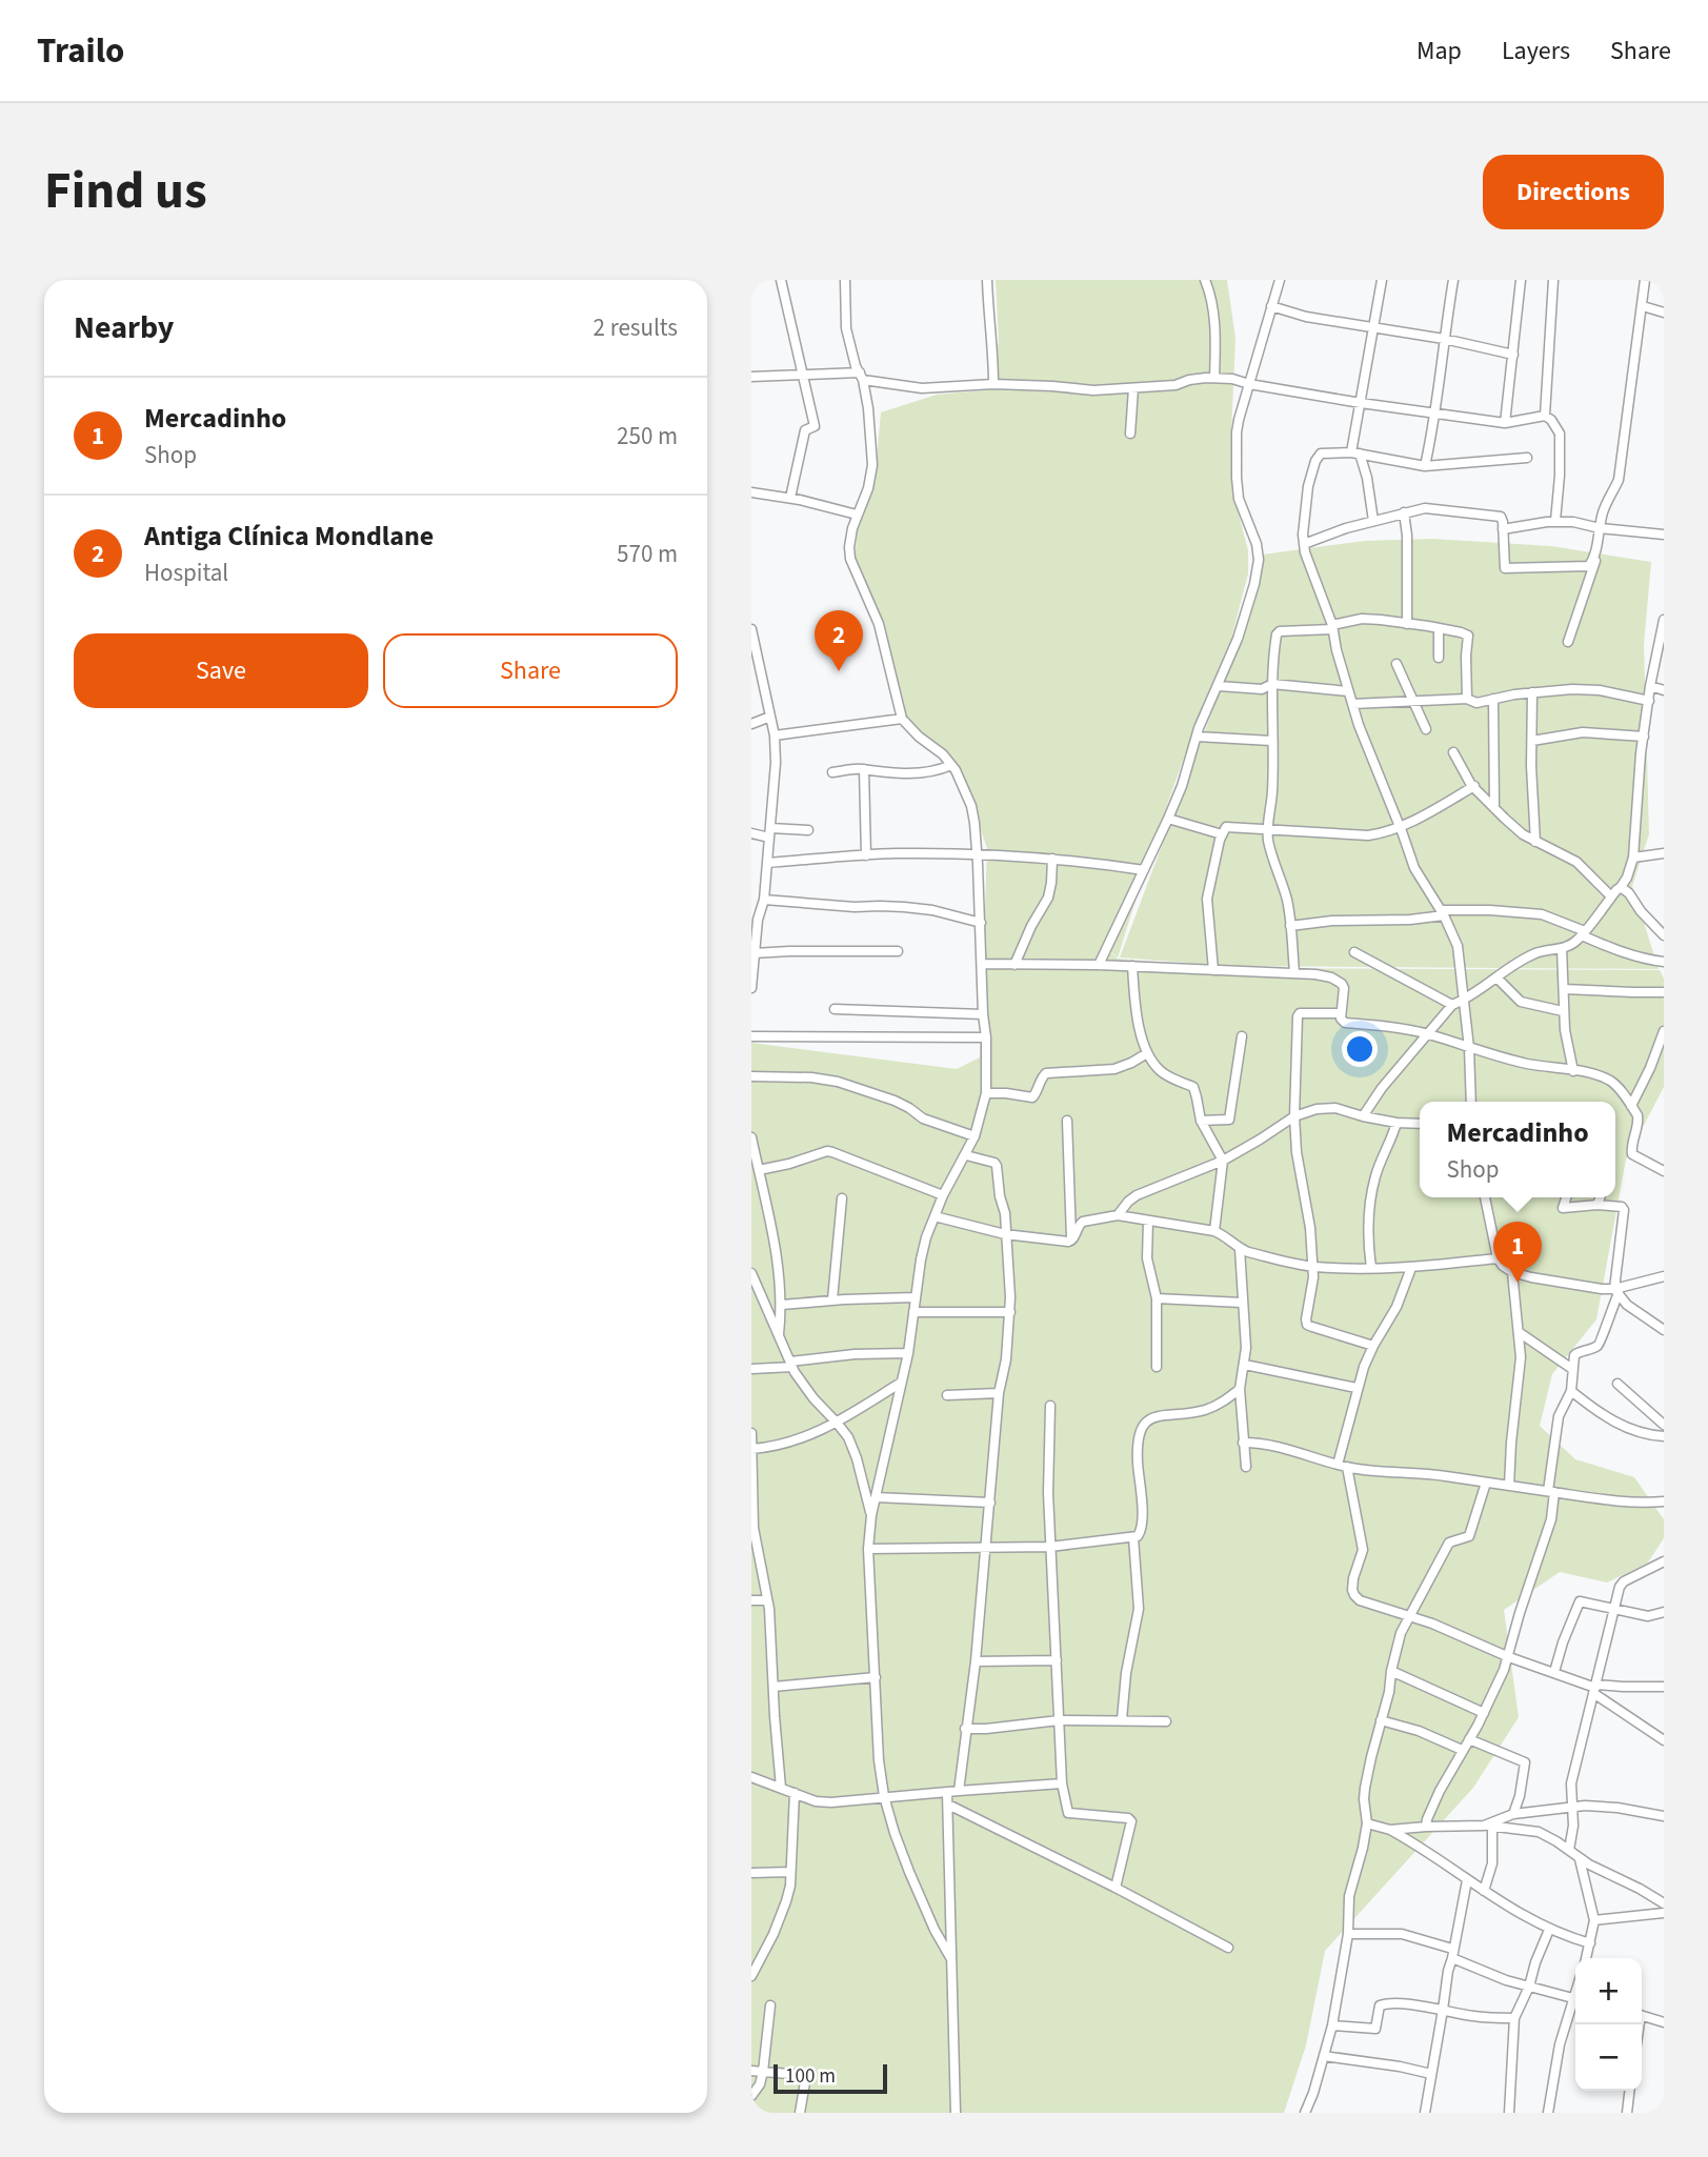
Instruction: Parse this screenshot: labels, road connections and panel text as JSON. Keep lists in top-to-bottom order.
{
  "scale_bar": "100 m",
  "page": {
    "header": "Trailo",
    "nav": ["Map", "Layers", "Share"],
    "title": "Find us",
    "buttons": [
      "Directions",
      ["Save", "Share"]
    ],
    "heading": ["Nearby", "2 results"],
    "list": [
      {
        "mark": "1",
        "name": "Mercadinho",
        "note": "Shop",
        "value": "250 m"
      },
      {
        "mark": "2",
        "name": "Antiga Clínica Mondlane",
        "note": "Hospital",
        "value": "570 m"
      }
    ],
    "pins": ["2", "1"],
    "popup": ["Mercadinho", "Shop"],
    "map_buttons": ["+", "−"],
    "scale": "100 m"
  }
}
